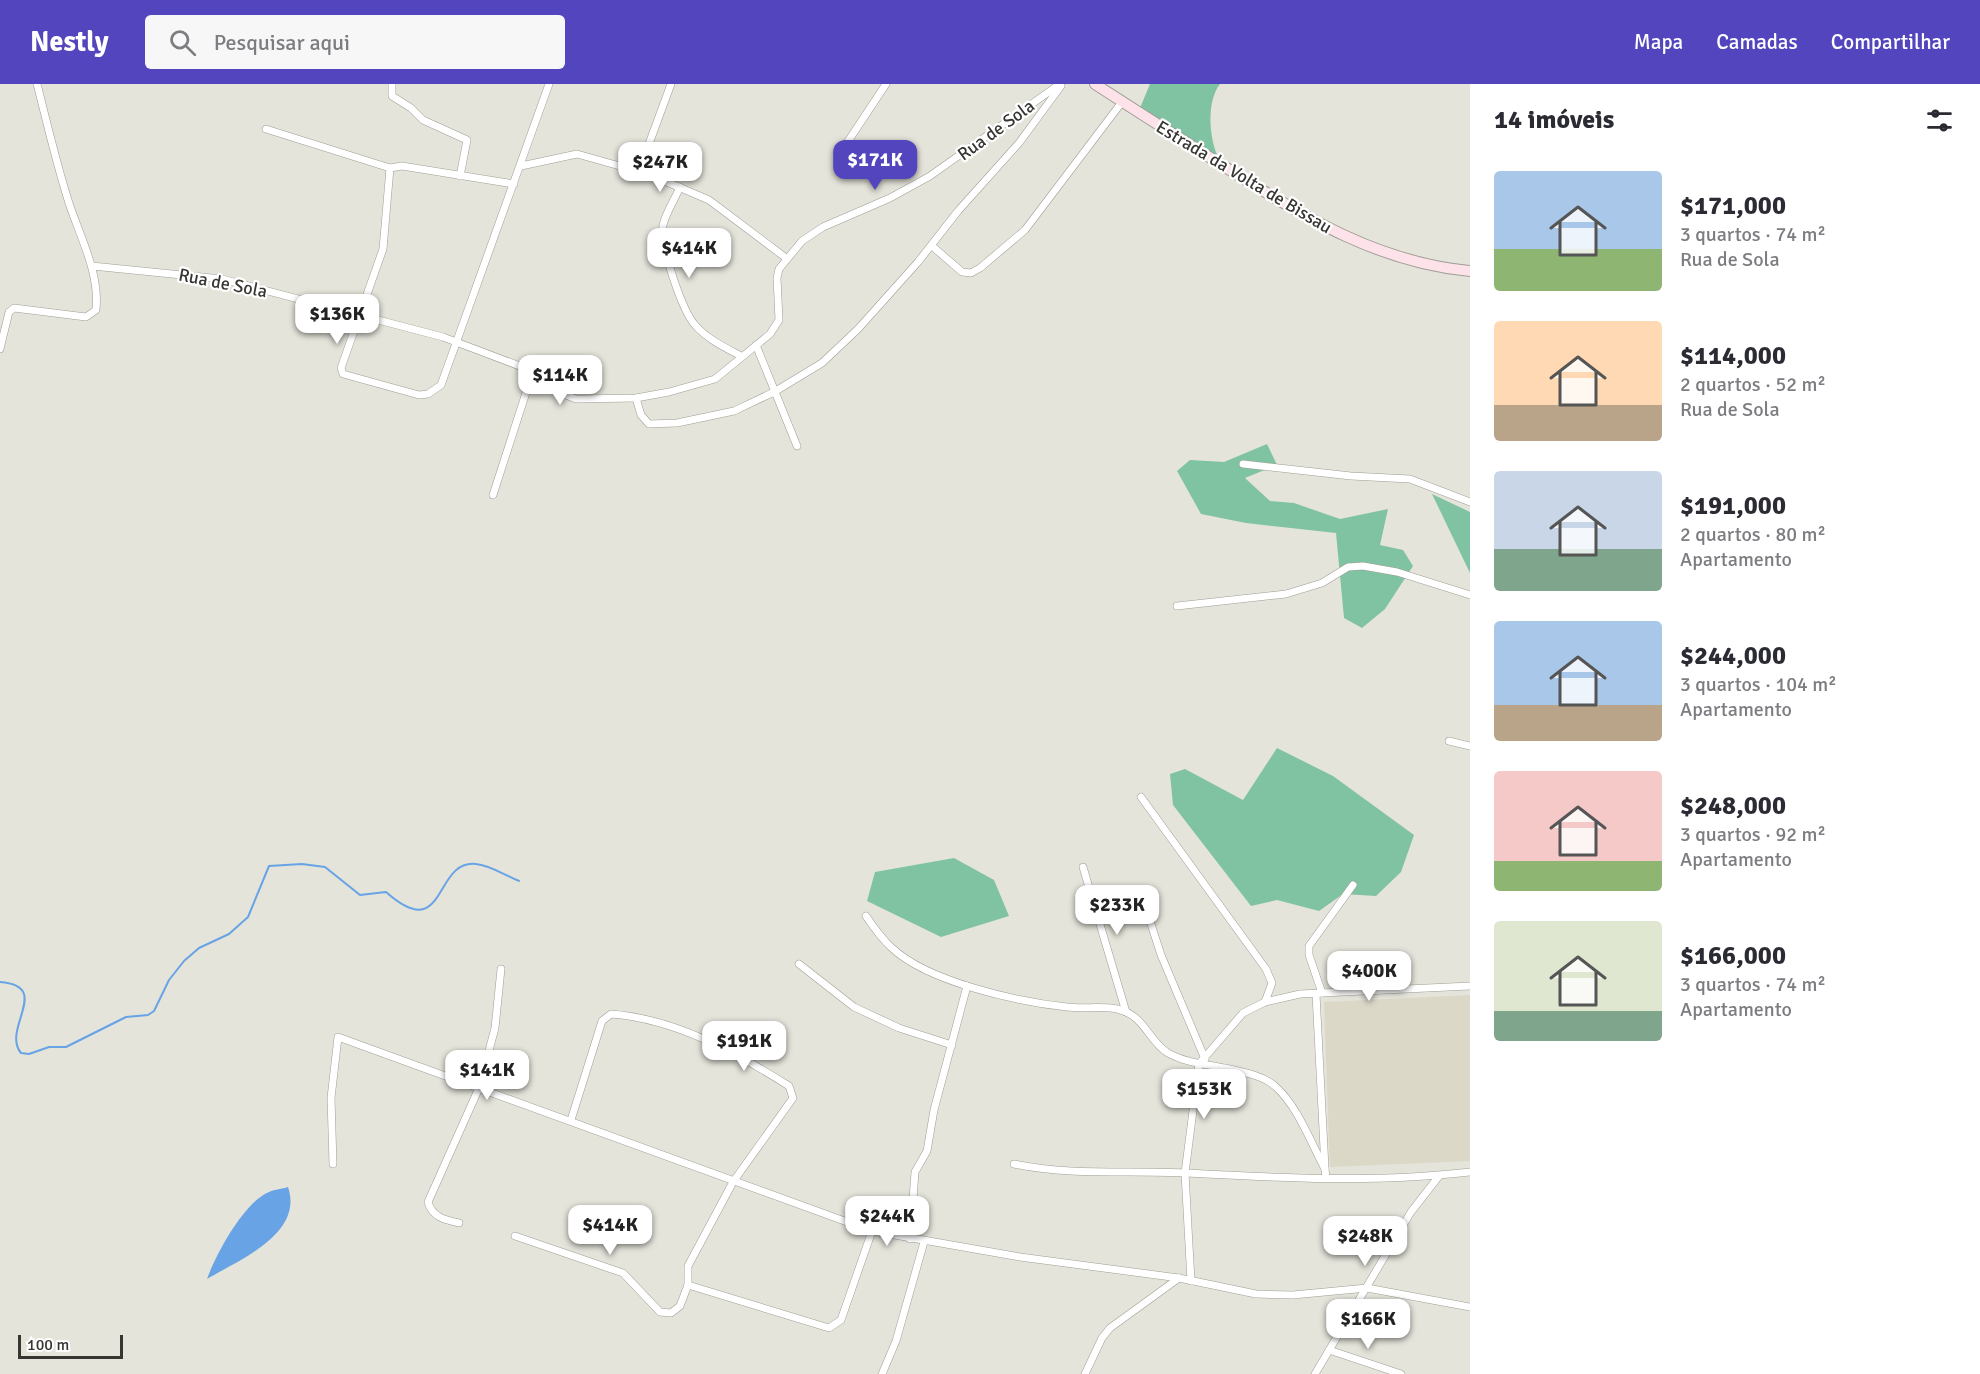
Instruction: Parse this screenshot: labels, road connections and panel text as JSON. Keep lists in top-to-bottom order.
{
  "streets": {
    "main road": ["Estrada da Volta de Bissau"],
    "street": ["Rua de Sola"]
  },
  "scale_bar": "100 m",
  "page": {
    "header": "Nestly",
    "search": "Pesquisar aqui",
    "nav": ["Mapa", "Camadas", "Compartilhar"],
    "heading": "14 imóveis",
    "price": [
      "$171K",
      "$247K",
      "$414K",
      "$136K",
      "$114K",
      "$233K",
      "$400K",
      "$191K",
      "$141K",
      "$153K",
      "$244K",
      "$414K",
      "$248K",
      "$166K"
    ],
    "list": [
      {
        "name": "$171,000",
        "note": "3 quartos · 74 m² · Rua de Sola"
      },
      {
        "name": "$114,000",
        "note": "2 quartos · 52 m² · Rua de Sola"
      },
      {
        "name": "$191,000",
        "note": "2 quartos · 80 m² · Apartamento"
      },
      {
        "name": "$244,000",
        "note": "3 quartos · 104 m² · Apartamento"
      },
      {
        "name": "$248,000",
        "note": "3 quartos · 92 m² · Apartamento"
      },
      {
        "name": "$166,000",
        "note": "3 quartos · 74 m² · Apartamento"
      }
    ],
    "scale": "100 m"
  }
}
